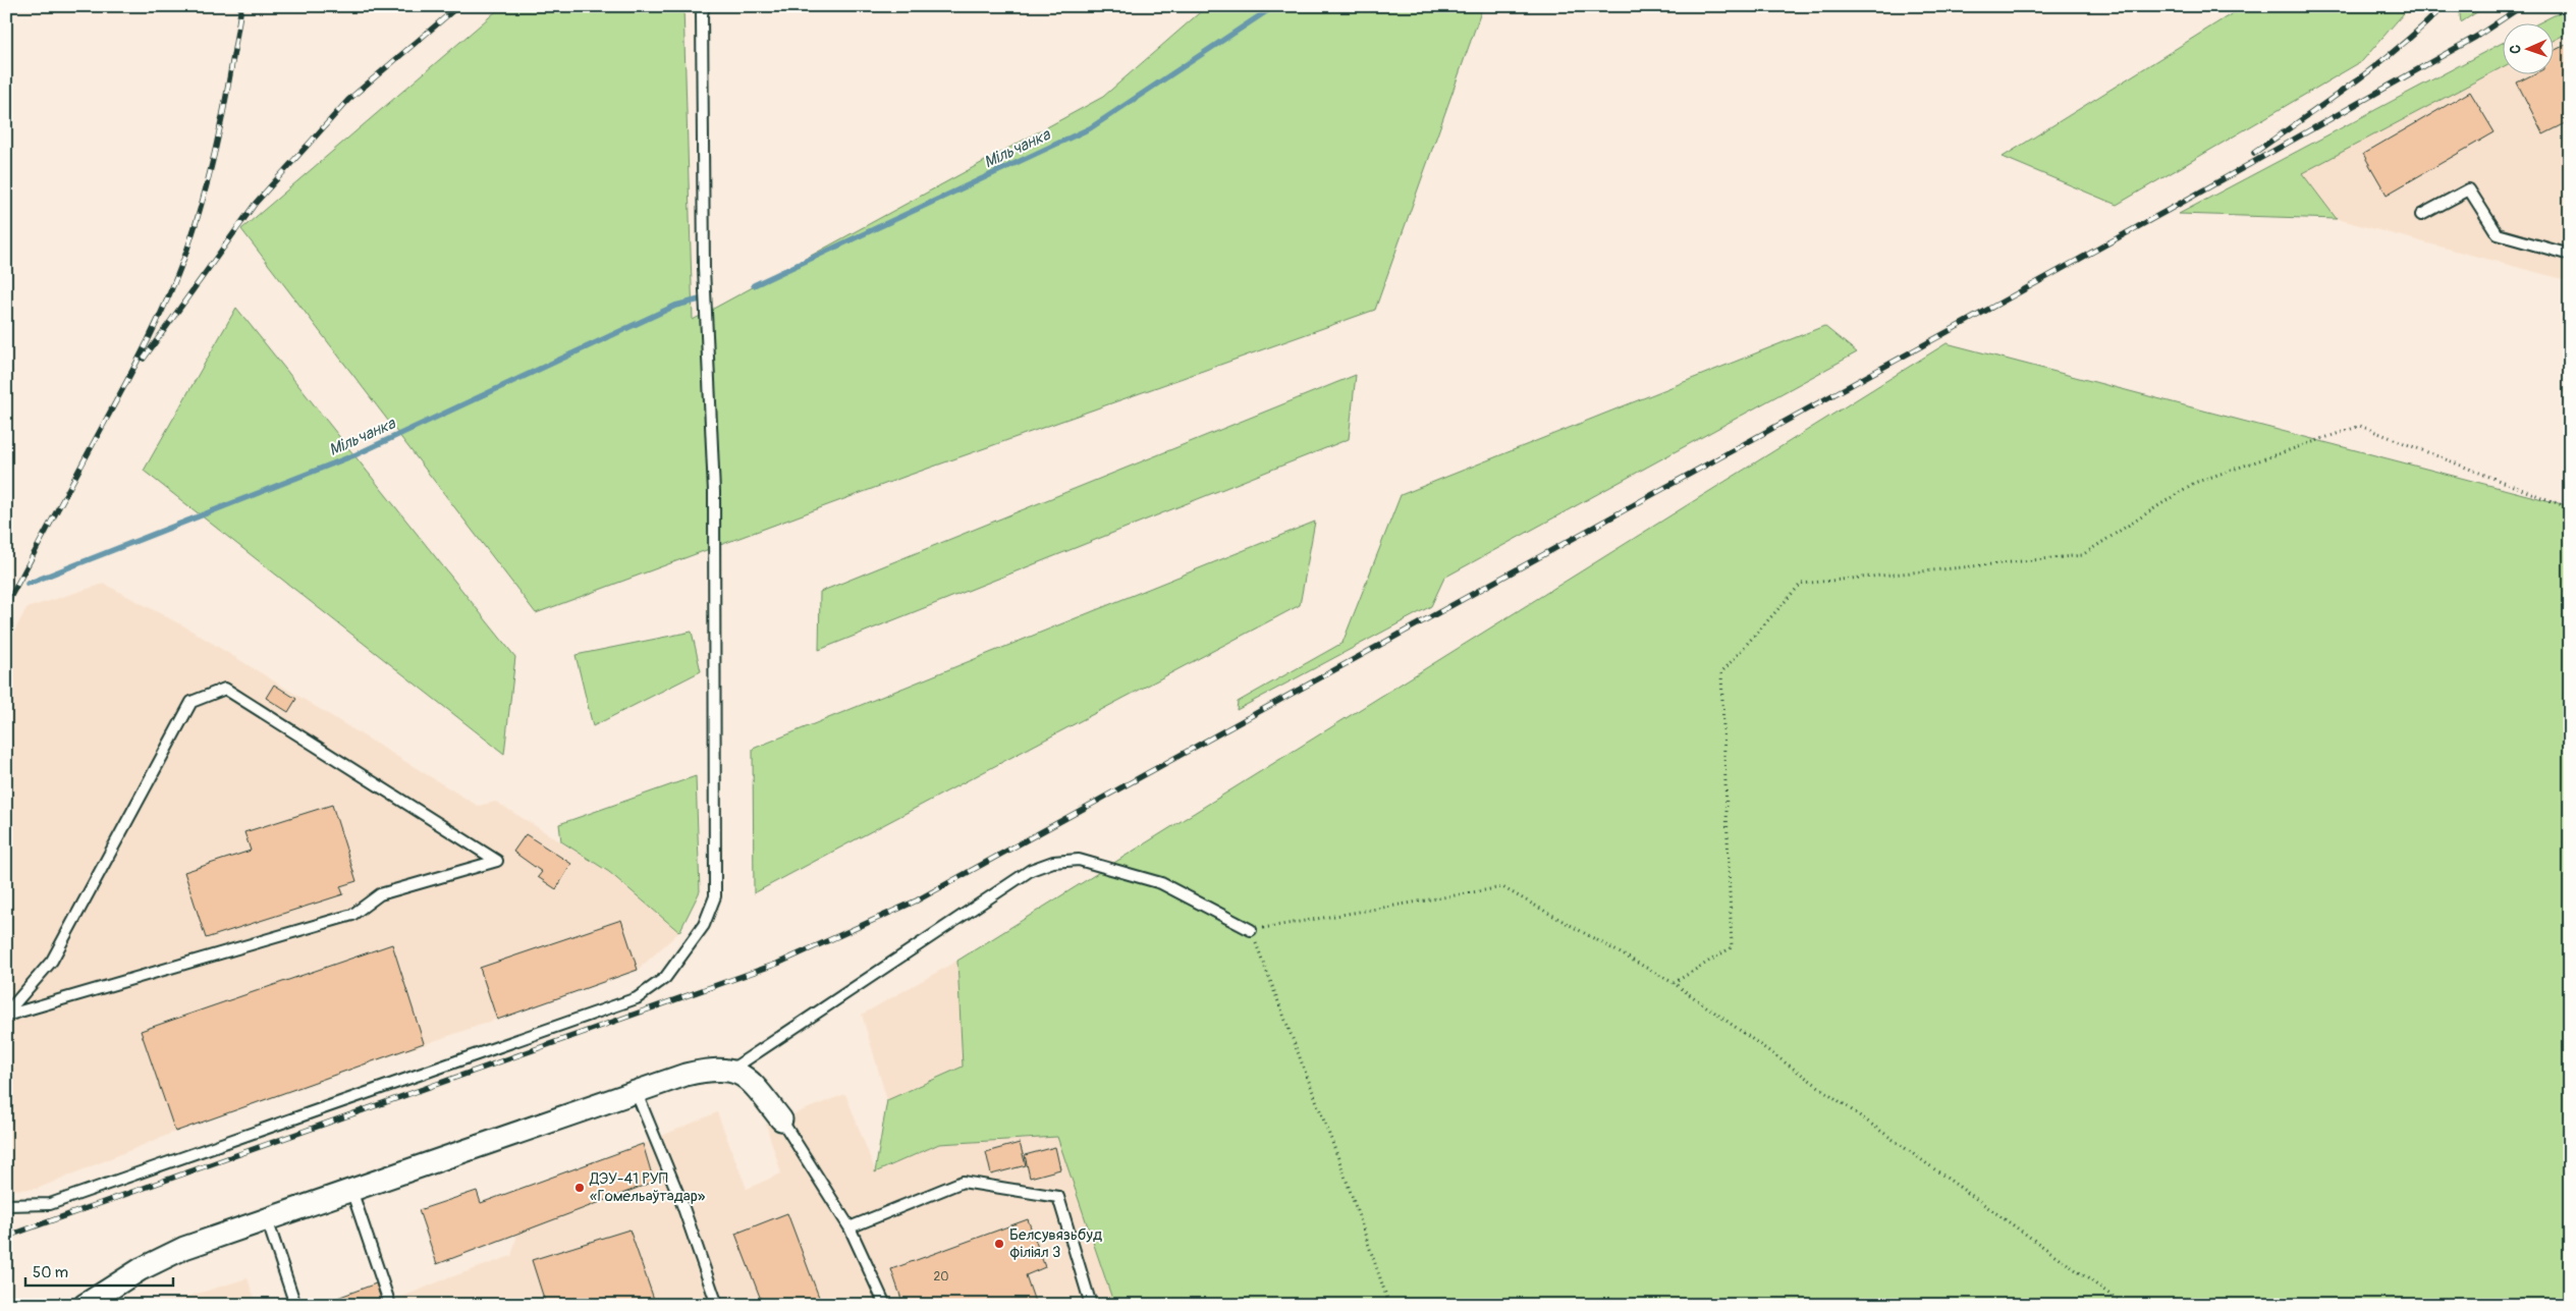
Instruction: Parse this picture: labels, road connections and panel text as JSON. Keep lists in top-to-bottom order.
{
  "water": ["Мільчанка"],
  "places": ["ДЭУ-41 РУП «Гомельаўтадар»", "Белсувязьбуд філіял 3"],
  "house_numbers": ["20"],
  "scale_bar": "50 m",
  "north": "left"
}
